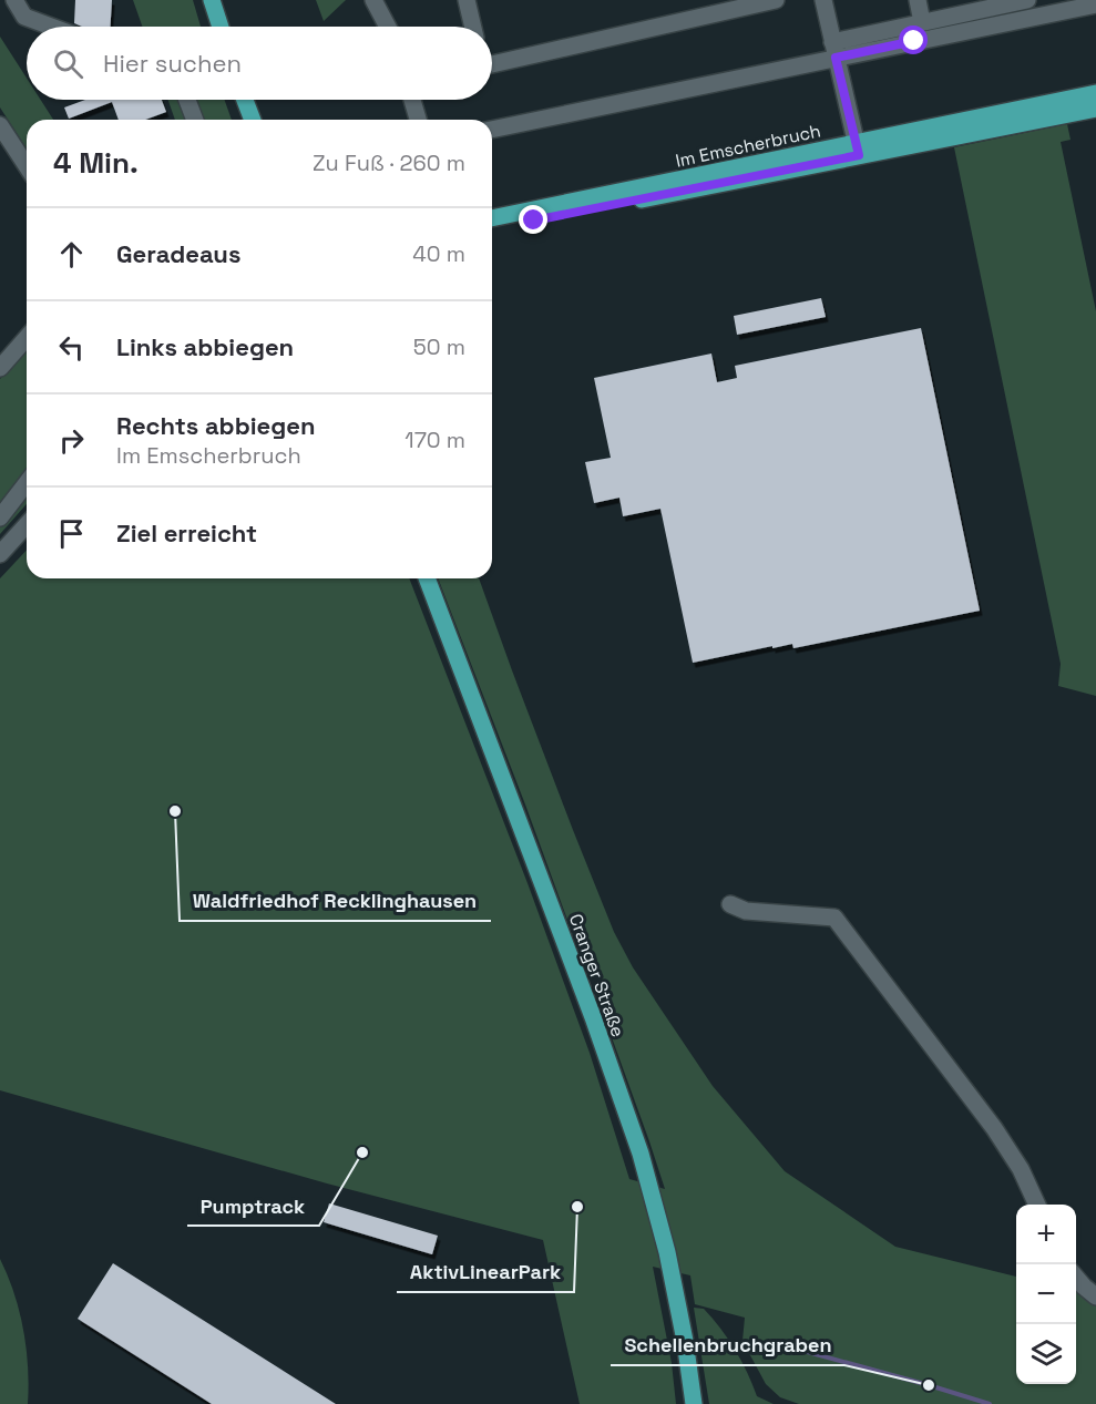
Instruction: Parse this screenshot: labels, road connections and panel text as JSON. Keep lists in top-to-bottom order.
{
  "streets": {
    "main road": ["Im Emscherbruch", "Cranger Straße"]
  },
  "places": [
    "Waldfriedhof Recklinghausen",
    "Pumptrack",
    "AktivLinearPark",
    "Schellenbruchgraben"
  ],
  "page": {
    "search": "Hier suchen",
    "heading": ["4 Min.", "Zu Fuß · 260 m"],
    "list": [
      ["Geradeaus", "40 m"],
      ["Links abbiegen", "50 m"],
      ["Rechts abbiegen", "Im Emscherbruch", "170 m"],
      "Ziel erreicht"
    ],
    "map_buttons": ["+", "−"]
  }
}
